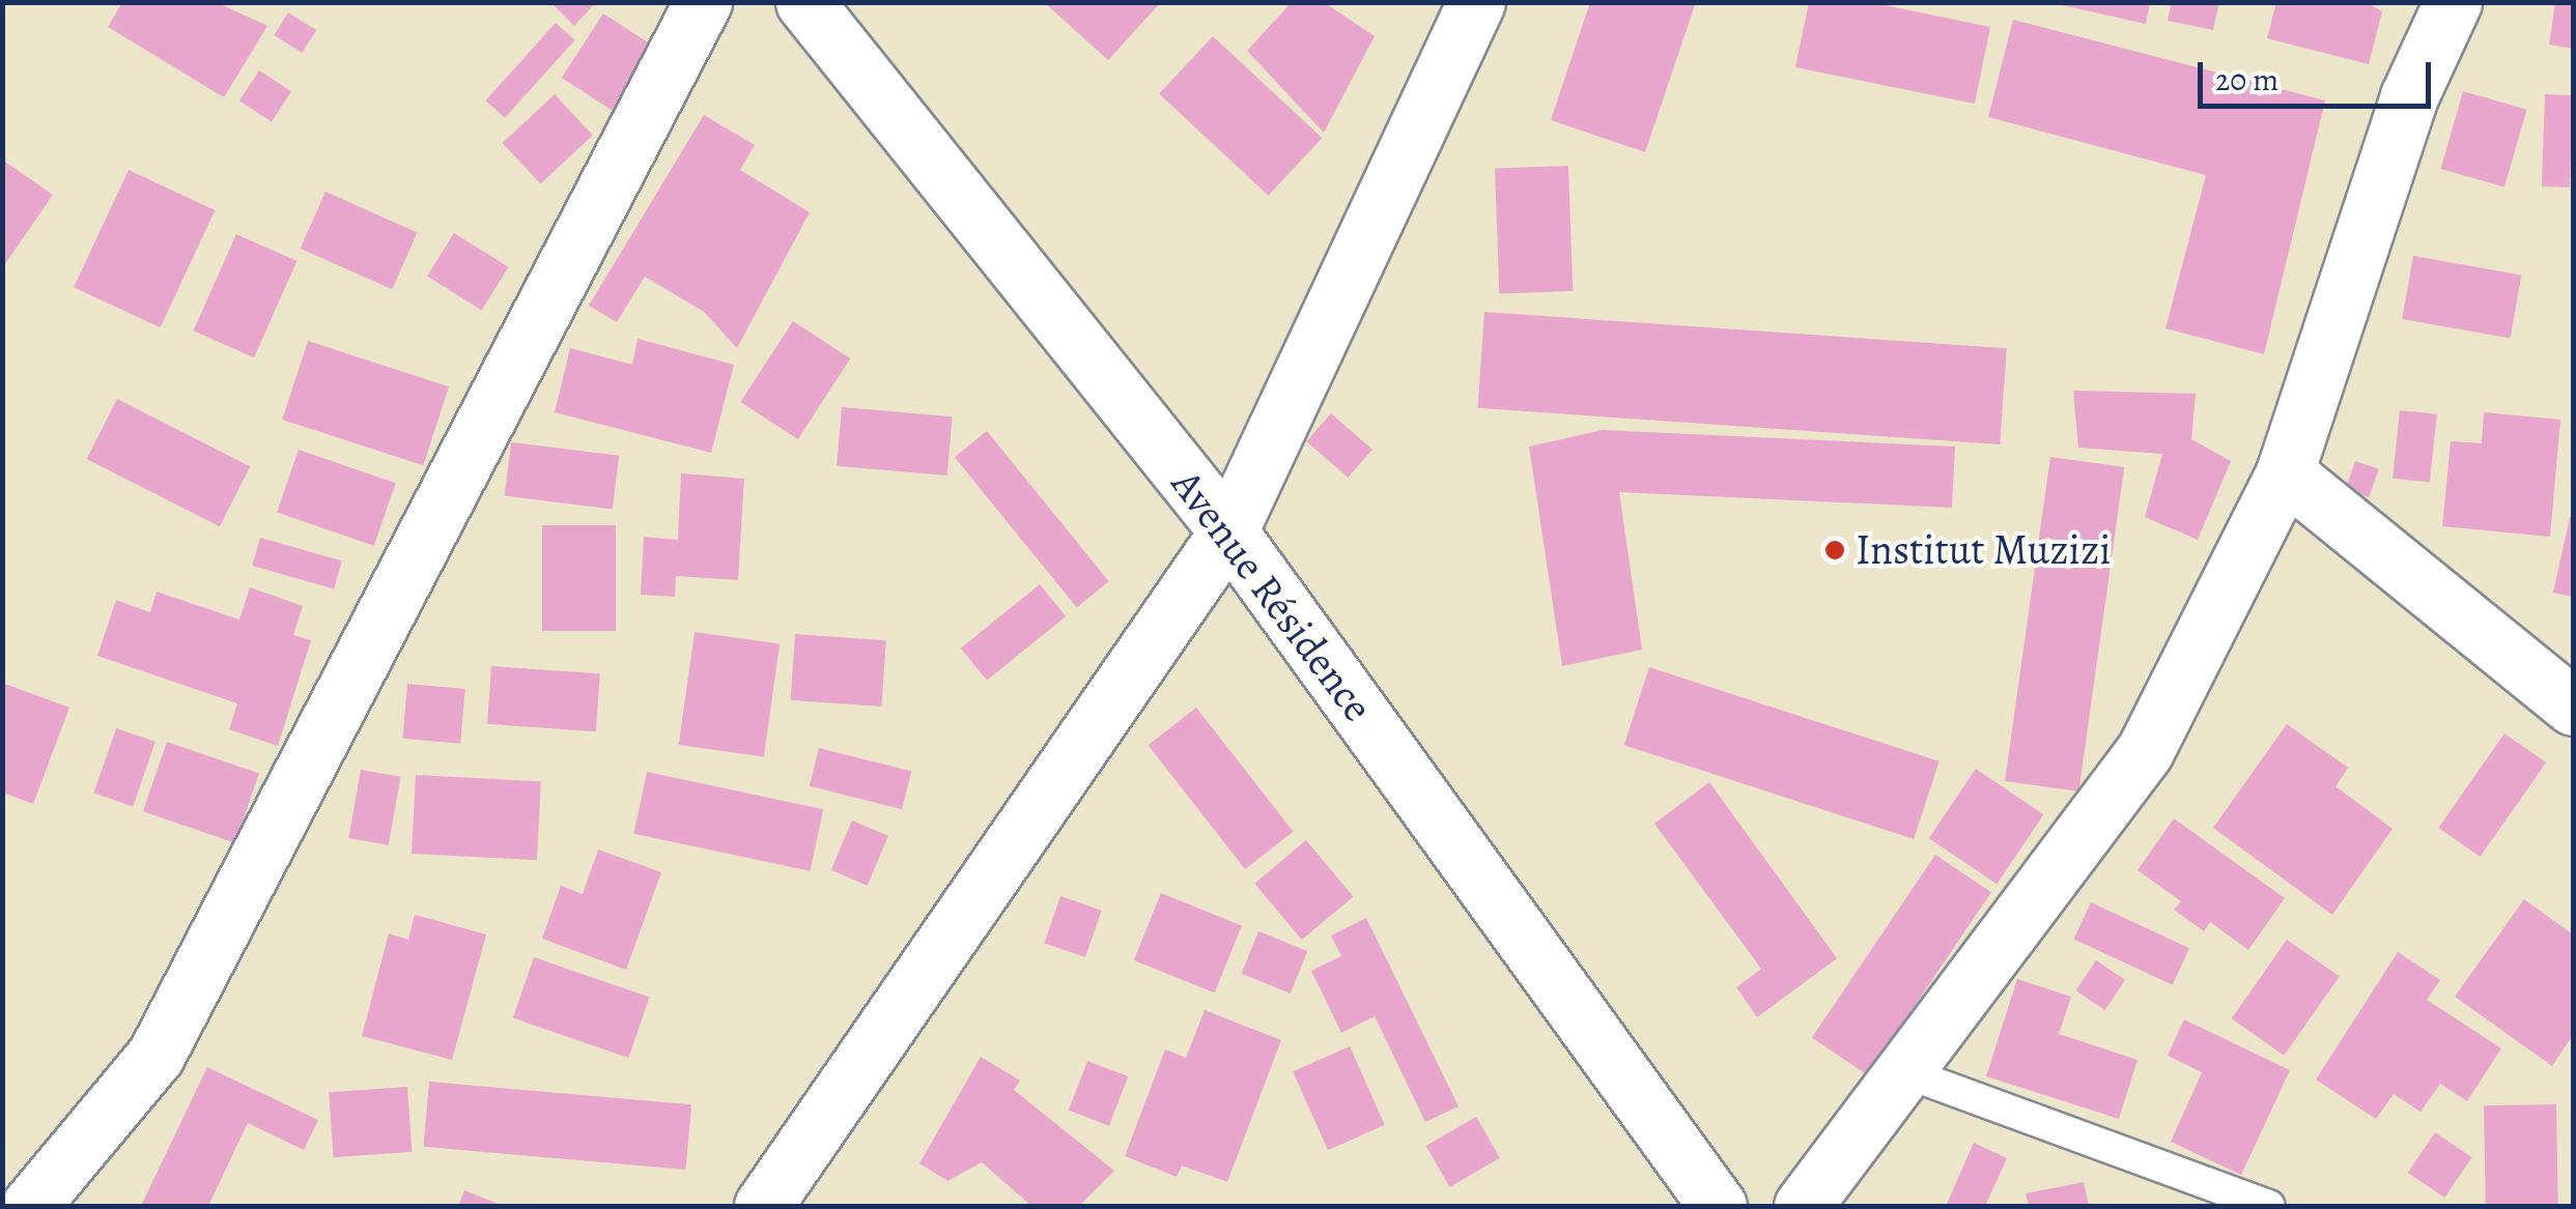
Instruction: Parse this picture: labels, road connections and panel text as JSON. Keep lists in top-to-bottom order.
{
  "streets": {
    "street": ["Avenue Résidence"]
  },
  "places": ["Institut Muzizi"],
  "scale_bar": "20 m"
}
